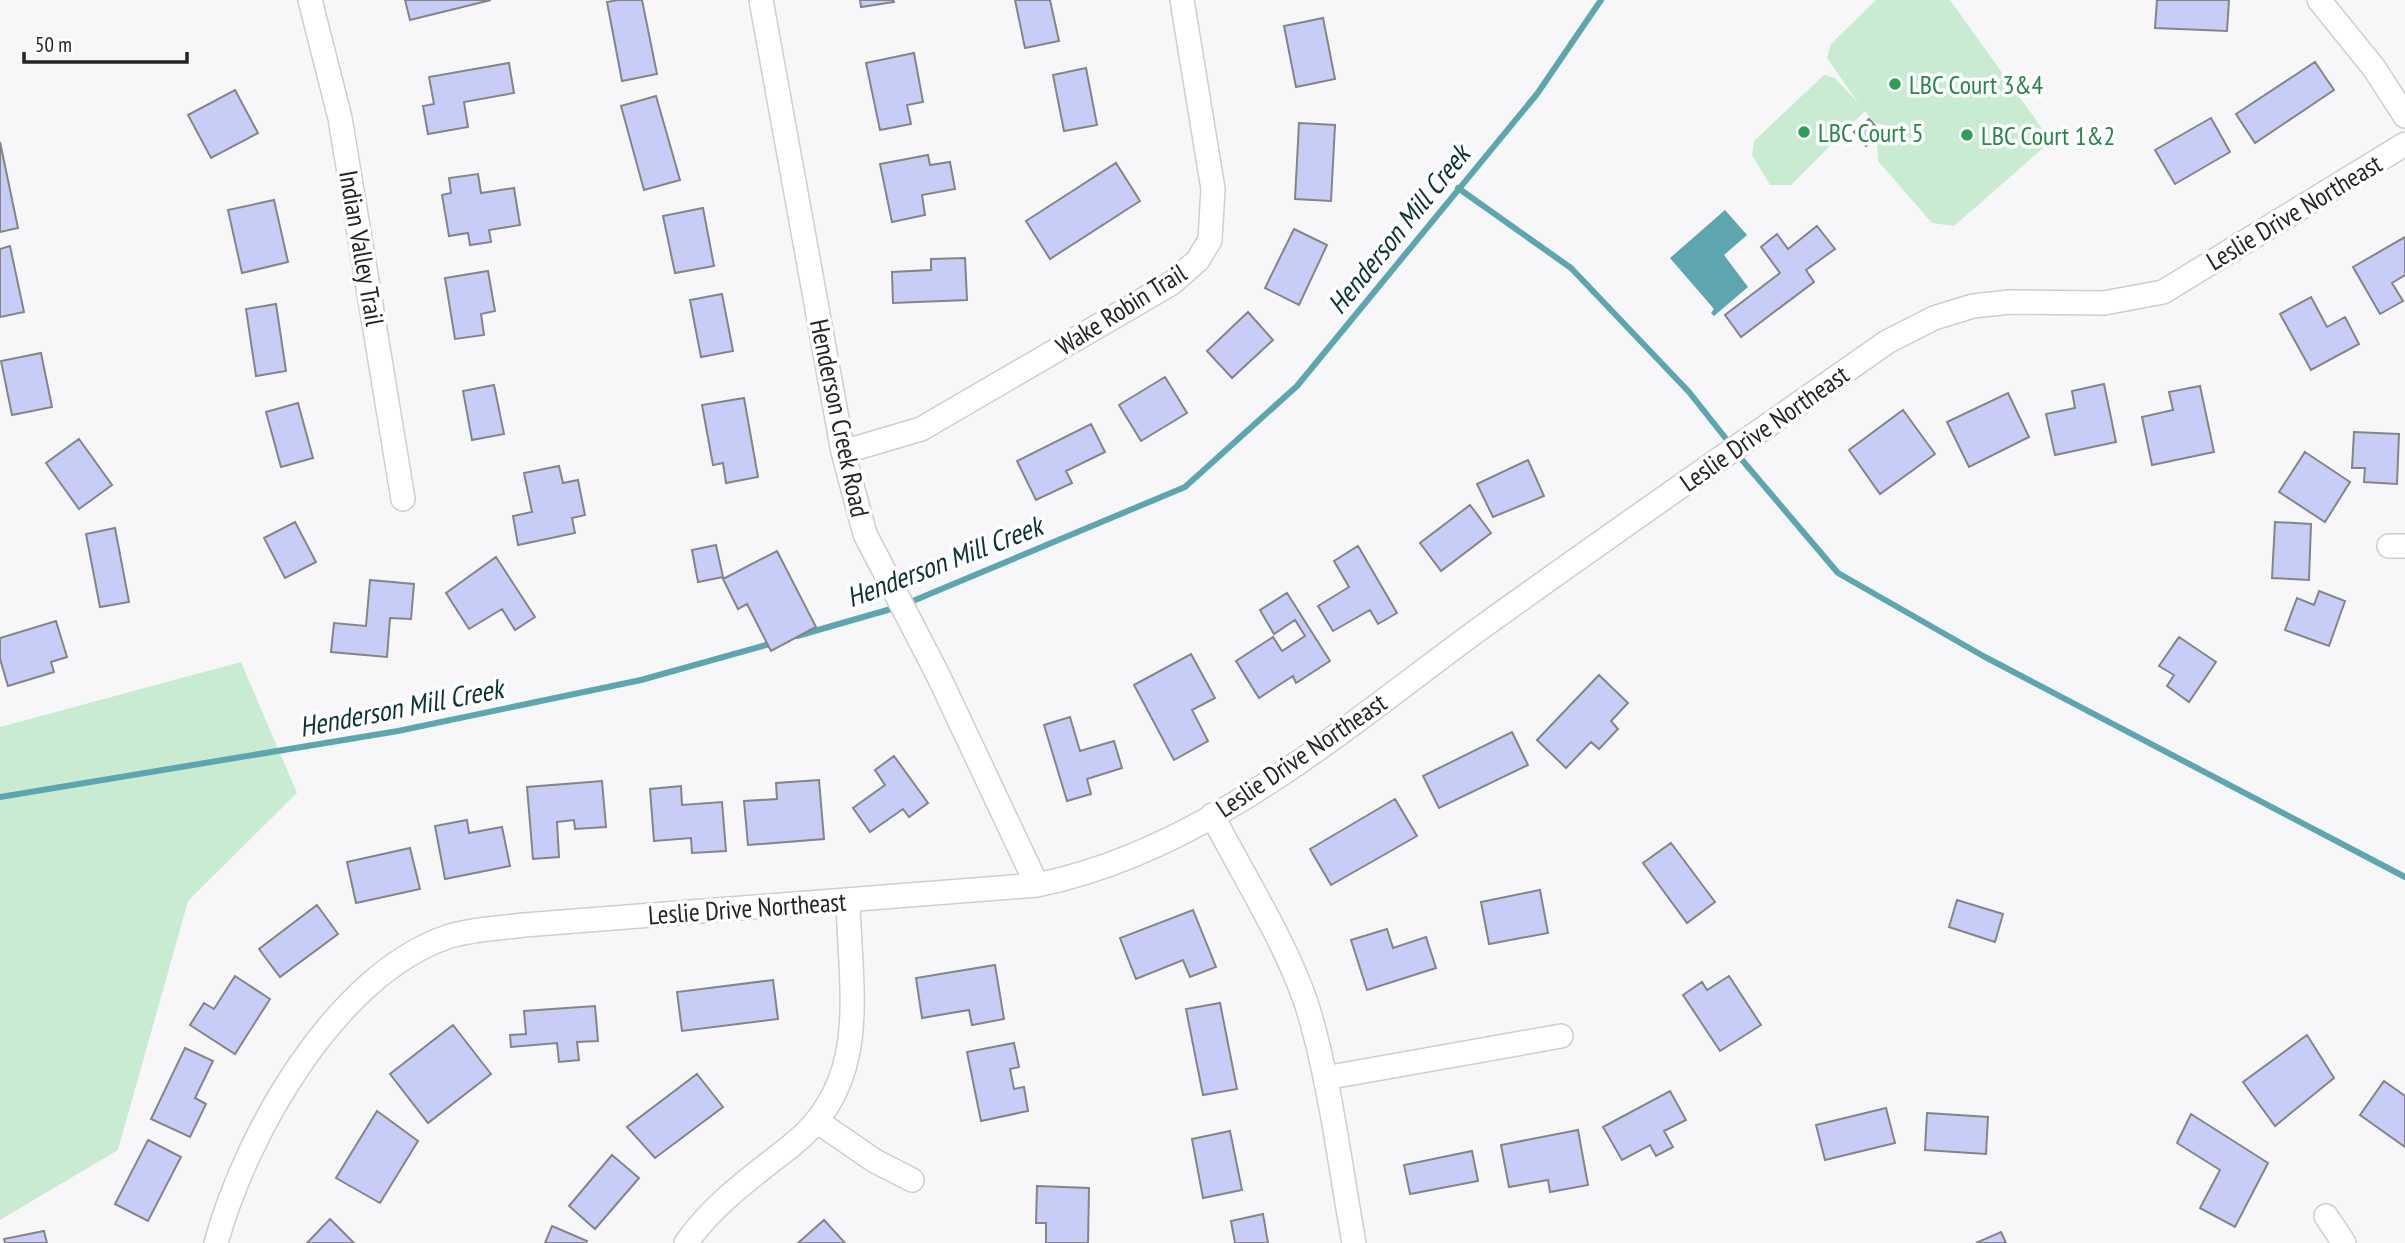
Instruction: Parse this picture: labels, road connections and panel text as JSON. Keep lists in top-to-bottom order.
{
  "streets": {
    "street": [
      "Leslie Drive Northeast",
      "Indian Valley Trail",
      "Wake Robin Trail",
      "Henderson Creek Road"
    ]
  },
  "crossings": [
    ["Leslie Drive Northeast", "Henderson Creek Road"],
    ["Wake Robin Trail", "Henderson Creek Road"]
  ],
  "water": ["Henderson Mill Creek"],
  "places": ["LBC Court 3&4", "LBC Court 5", "LBC Court 1&2"],
  "scale_bar": "50 m"
}
